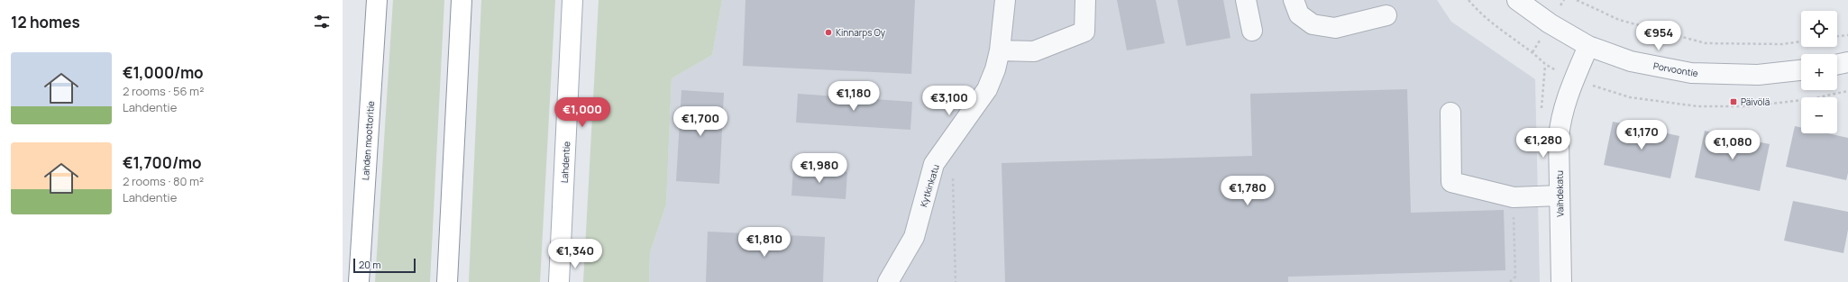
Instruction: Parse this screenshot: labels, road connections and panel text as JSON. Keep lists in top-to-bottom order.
{
  "streets": {
    "main road": ["Lahden moottoritie", "Lahdentie"],
    "street": ["Porvoontie", "Kytkinkatu", "Vaihdekatu"]
  },
  "crossings": [
    ["Porvoontie", "Vaihdekatu"]
  ],
  "places": {
    "other": ["Kinnarps Oy"],
    "transit": ["Päivölä"]
  },
  "scale_bar": "20 m",
  "page": {
    "heading": "12 homes",
    "map_buttons": ["+", "−"],
    "price": [
      "€954",
      "€1,180",
      "€3,100",
      "€1,000",
      "€1,700",
      "€1,170",
      "€1,280",
      "€1,080",
      "€1,980",
      "€1,780",
      "€1,810",
      "€1,340"
    ],
    "list": [
      {
        "name": "€1,000/mo",
        "note": "2 rooms · 56 m² · Lahdentie"
      },
      {
        "name": "€1,700/mo",
        "note": "2 rooms · 80 m² · Lahdentie"
      }
    ],
    "scale": "20 m"
  }
}
